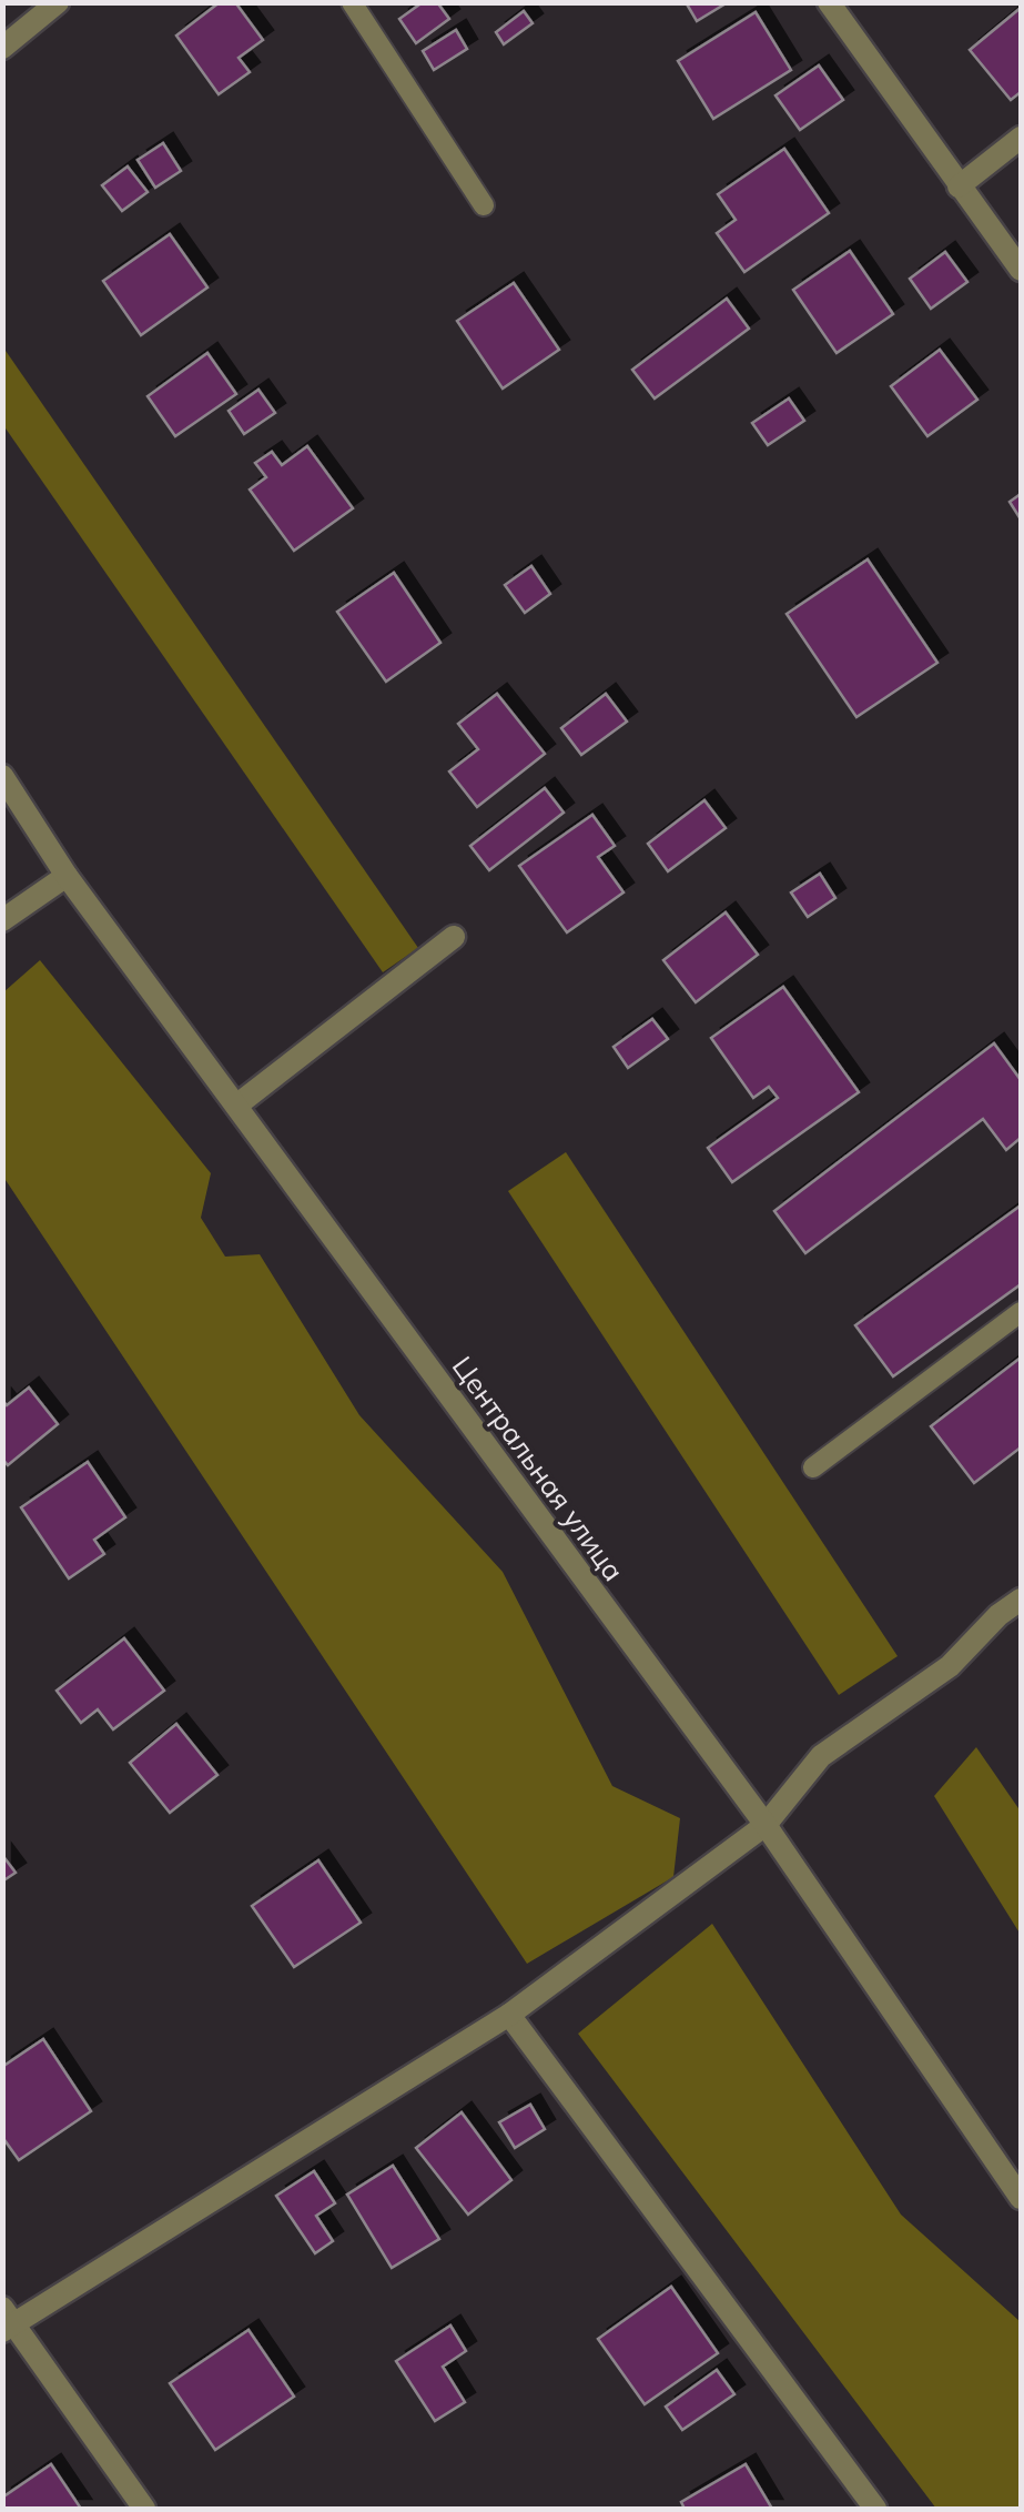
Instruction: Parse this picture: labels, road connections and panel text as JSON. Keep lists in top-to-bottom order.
{
  "streets": {
    "street": ["Центральная улица"]
  }
}
